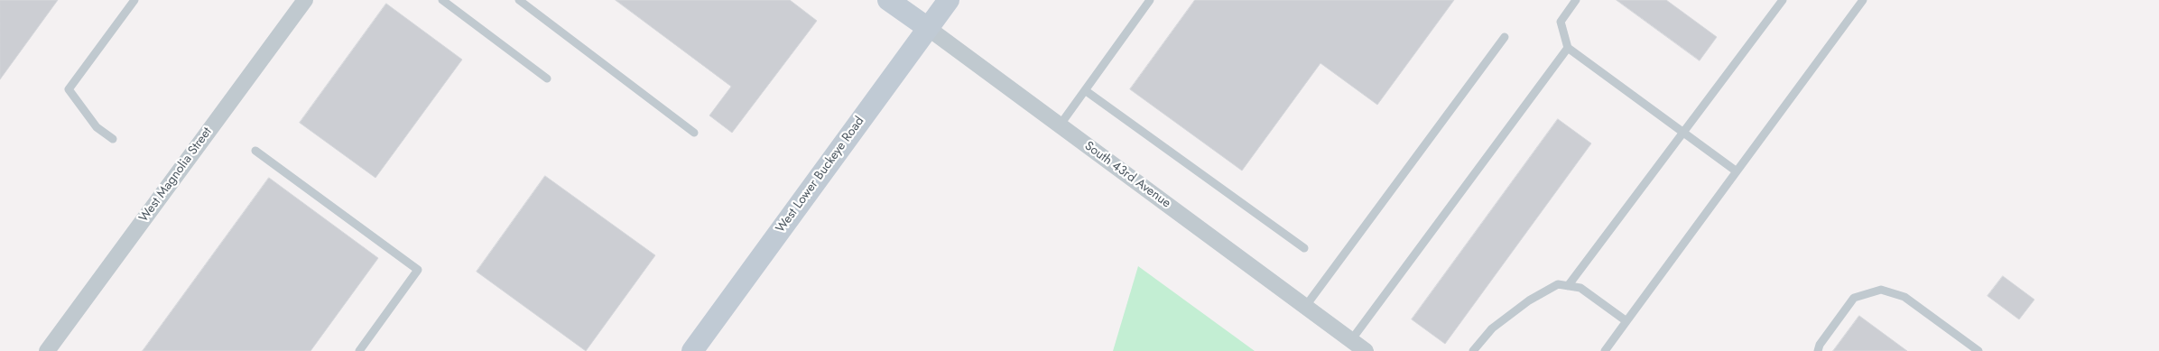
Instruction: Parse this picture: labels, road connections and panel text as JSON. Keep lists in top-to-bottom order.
{
  "streets": {
    "main road": ["West Lower Buckeye Road", "South 43rd Avenue"],
    "street": ["West Magnolia Street"]
  },
  "crossings": [
    ["West Lower Buckeye Road", "South 43rd Avenue"]
  ]
}
